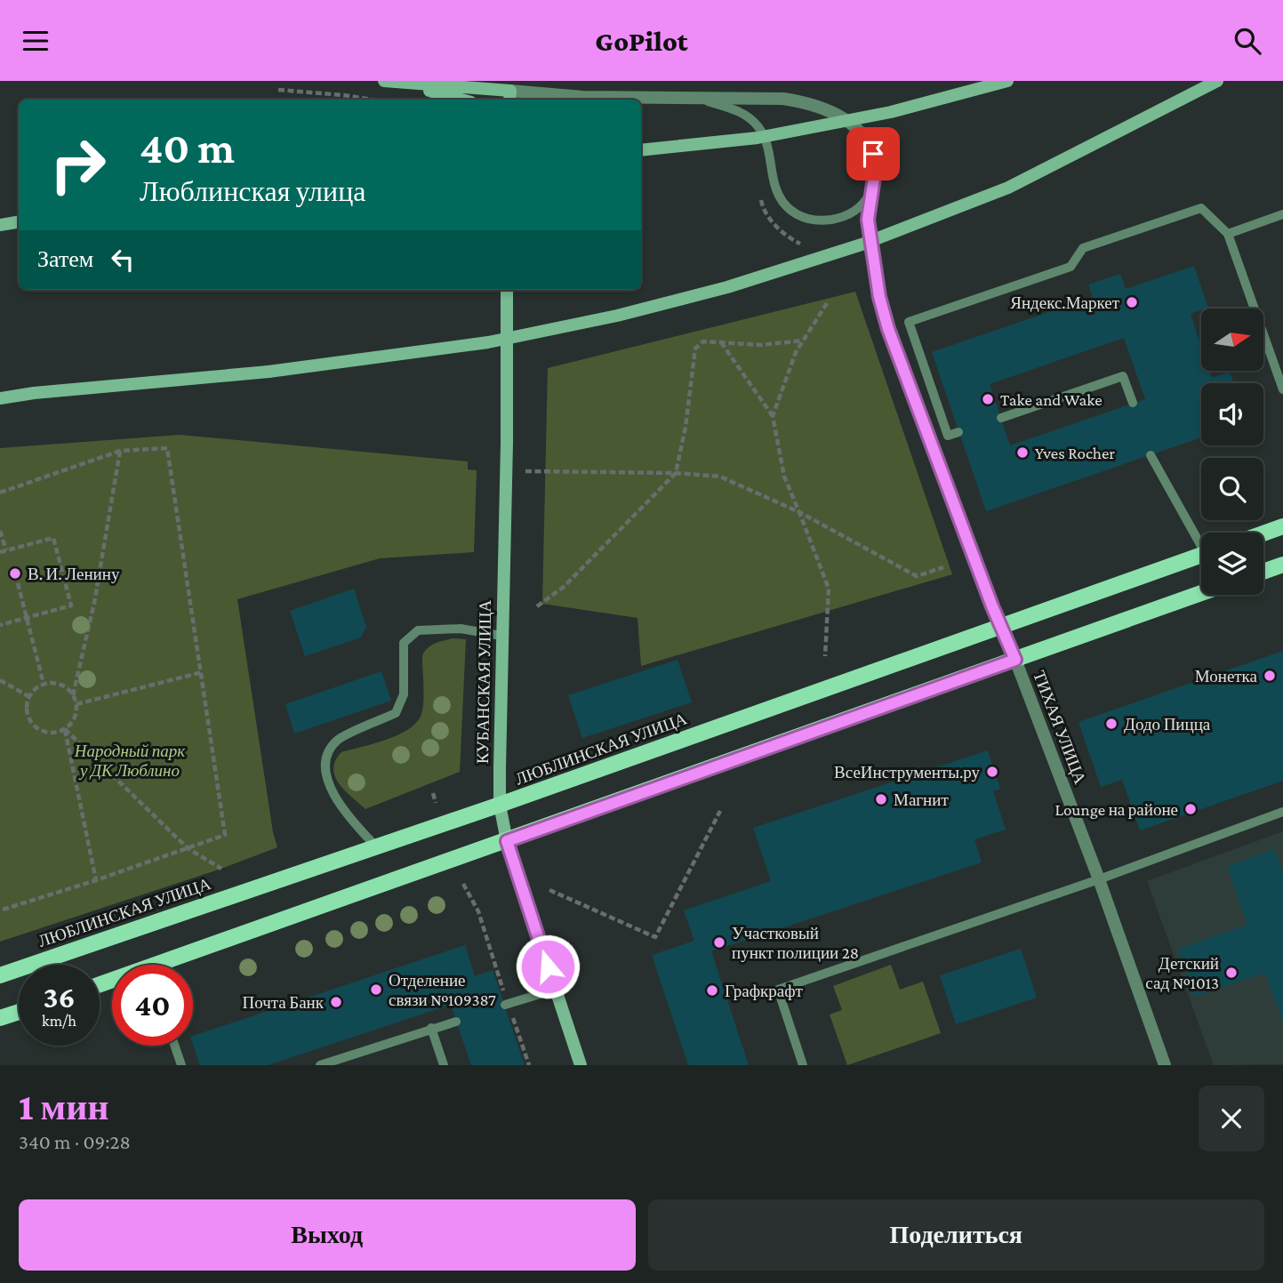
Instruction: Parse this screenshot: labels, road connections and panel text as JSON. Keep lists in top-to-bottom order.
{
  "streets": {
    "main road": ["КУБАНСКАЯ УЛИЦА", "ЛЮБЛИНСКАЯ УЛИЦА"],
    "street": ["ТИХАЯ УЛИЦА"]
  },
  "crossings": [
    ["КУБАНСКАЯ УЛИЦА", "ЛЮБЛИНСКАЯ УЛИЦА"],
    ["ТИХАЯ УЛИЦА", "ЛЮБЛИНСКАЯ УЛИЦА"]
  ],
  "parks": ["Народный парк у ДК Люблино"],
  "places": [
    "Яндекс.Маркет",
    "Take and Wake",
    "Yves Rocher",
    "В. И. Ленину",
    "Монетка",
    "Додо Пицца",
    "ВсеИнструменты.ру",
    "Магнит",
    "Lounge на районе",
    "Участковый пункт полиции 28",
    "Детский сад №1013",
    "Отделение связи №109387",
    "Графкрафт",
    "Почта Банк"
  ],
  "north": "right",
  "page": {
    "header": "GoPilot",
    "turn": ["40 m", "Люблинская улица"],
    "then": "Затем",
    "speed": "36 km/h",
    "limit": "40",
    "heading": ["1 мин", "340 m · 09:28"],
    "buttons": ["Выход", "Поделиться"]
  }
}
